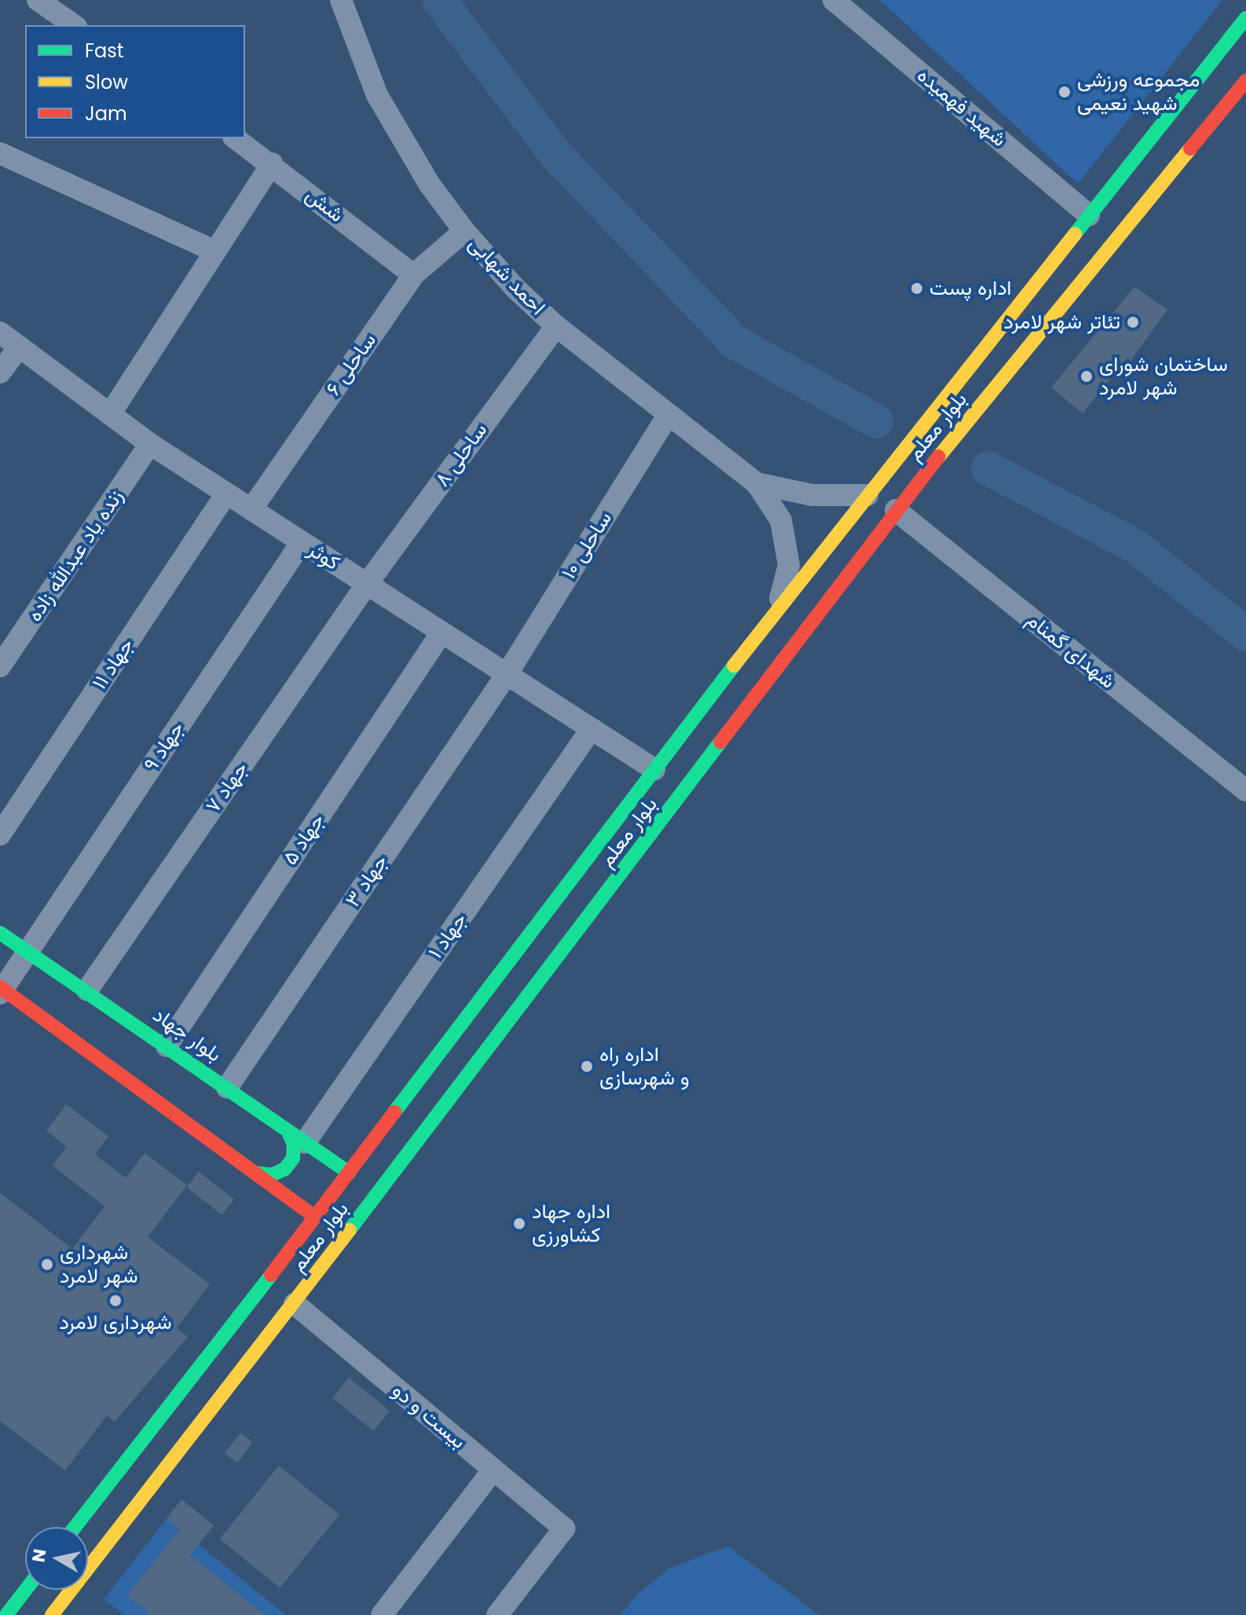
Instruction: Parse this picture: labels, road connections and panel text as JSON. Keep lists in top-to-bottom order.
{
  "streets": {
    "street": [
      "شهید فهمیده",
      "شش",
      "احمد شهابی",
      "ساحلی ۶",
      "بلوار معلم",
      "ساحلی ۸",
      "ساحلی ۱۰",
      "زنده یاد عبدالله زاده",
      "کوثر",
      "شهدای گمنام",
      "جهاد ۱۱",
      "جهاد ۹",
      "جهاد ۷",
      "جهاد ۵",
      "جهاد ۳",
      "جهاد ۱",
      "بلوار جهاد",
      "بیست و دو"
    ]
  },
  "crossings": [
    ["شهید فهمیده", "بلوار معلم"],
    ["شش", "ساحلی ۶"],
    ["احمد شهابی", "ساحلی ۶"],
    ["احمد شهابی", "بلوار معلم"],
    ["احمد شهابی", "ساحلی ۸"],
    ["احمد شهابی", "ساحلی ۱۰"],
    ["ساحلی ۶", "کوثر"],
    ["بلوار معلم", "کوثر"],
    ["بلوار معلم", "شهدای گمنام"],
    ["بلوار معلم", "بلوار جهاد"],
    ["بلوار معلم", "بیست و دو"],
    ["ساحلی ۸", "کوثر"],
    ["ساحلی ۸", "جهاد ۷"],
    ["ساحلی ۱۰", "کوثر"],
    ["ساحلی ۱۰", "جهاد ۳"],
    ["زنده یاد عبدالله زاده", "کوثر"],
    ["کوثر", "جهاد ۱۱"],
    ["کوثر", "جهاد ۹"],
    ["کوثر", "جهاد ۷"],
    ["کوثر", "جهاد ۵"],
    ["کوثر", "جهاد ۳"],
    ["کوثر", "جهاد ۱"],
    ["جهاد ۹", "بلوار جهاد"],
    ["جهاد ۷", "بلوار جهاد"],
    ["جهاد ۵", "بلوار جهاد"],
    ["جهاد ۳", "بلوار جهاد"],
    ["جهاد ۱", "بلوار جهاد"]
  ],
  "places": [
    "مجموعه ورزشی شهید نعیمی",
    "اداره پست",
    "تئاتر شهر لامرد",
    "ساختمان شورای شهر لامرد",
    "اداره راه و شهرسازی",
    "اداره جهاد کشاورزی",
    "شهرداری شهر لامرد",
    "شهرداری لامرد"
  ],
  "legend": ["Fast", "Slow", "Jam"],
  "north": "left"
}
